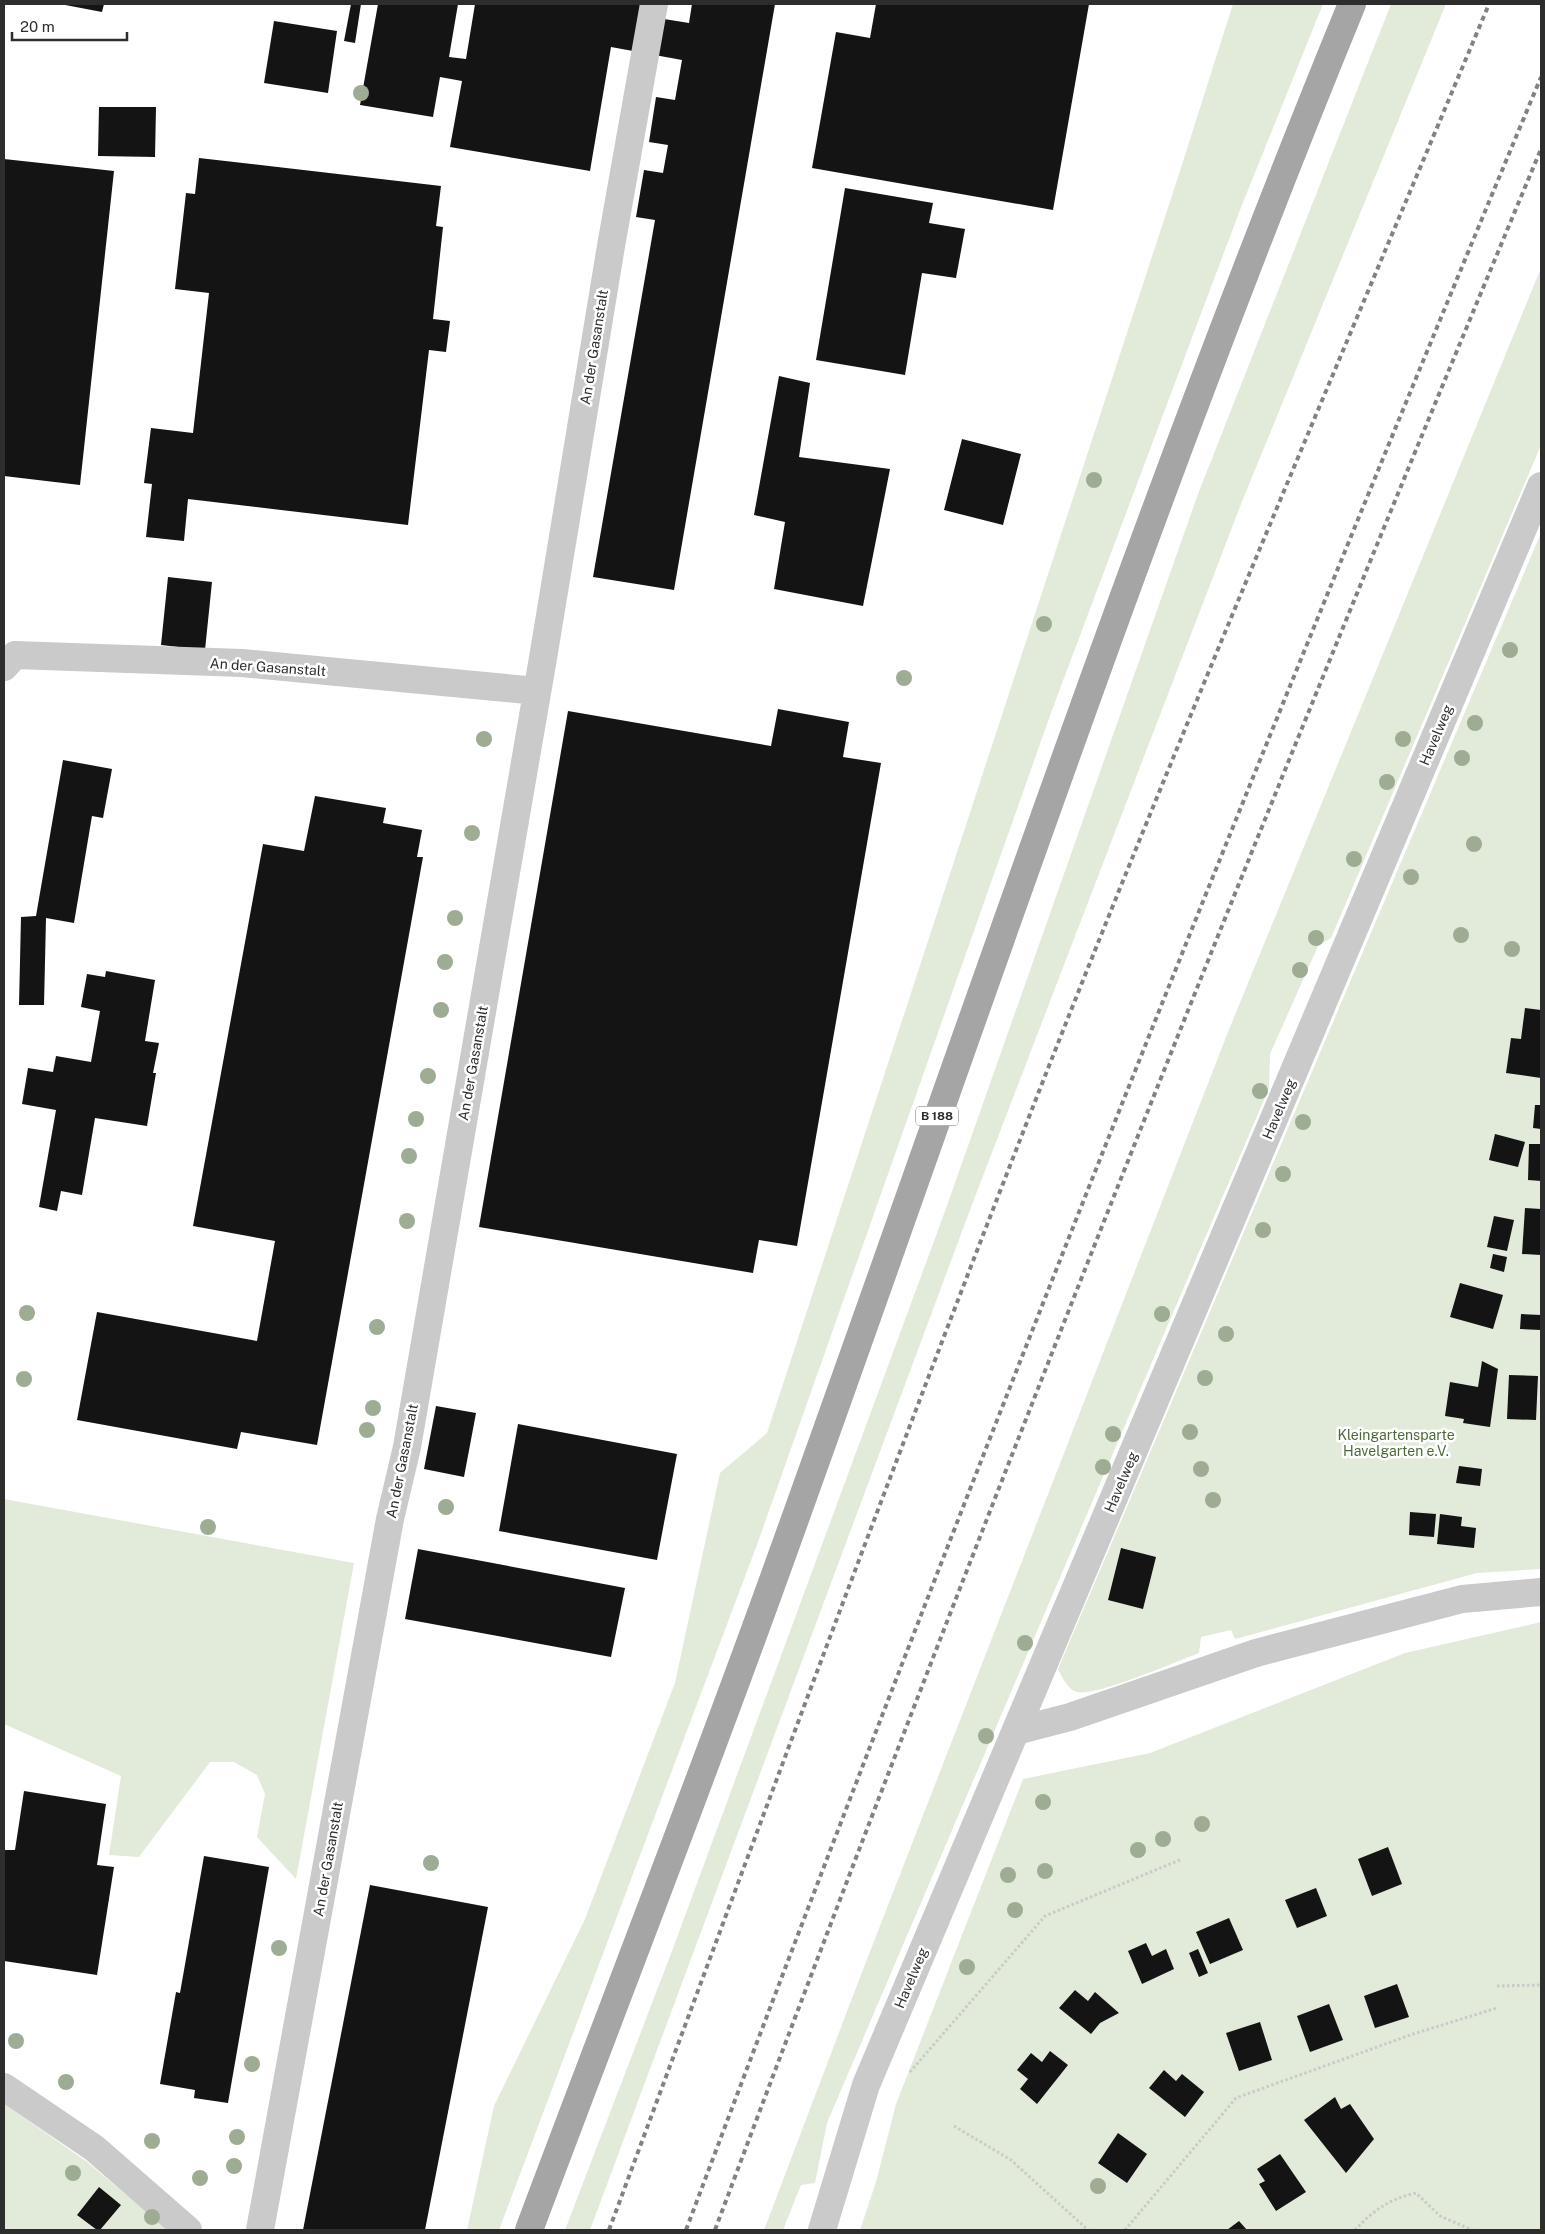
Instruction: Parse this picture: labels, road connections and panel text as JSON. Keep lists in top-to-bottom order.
{
  "streets": {
    "main road": ["B 188"],
    "street": ["An der Gasanstalt", "Havelweg"]
  },
  "parks": ["Kleingartensparte Havelgarten e.V."],
  "scale_bar": "20 m"
}
